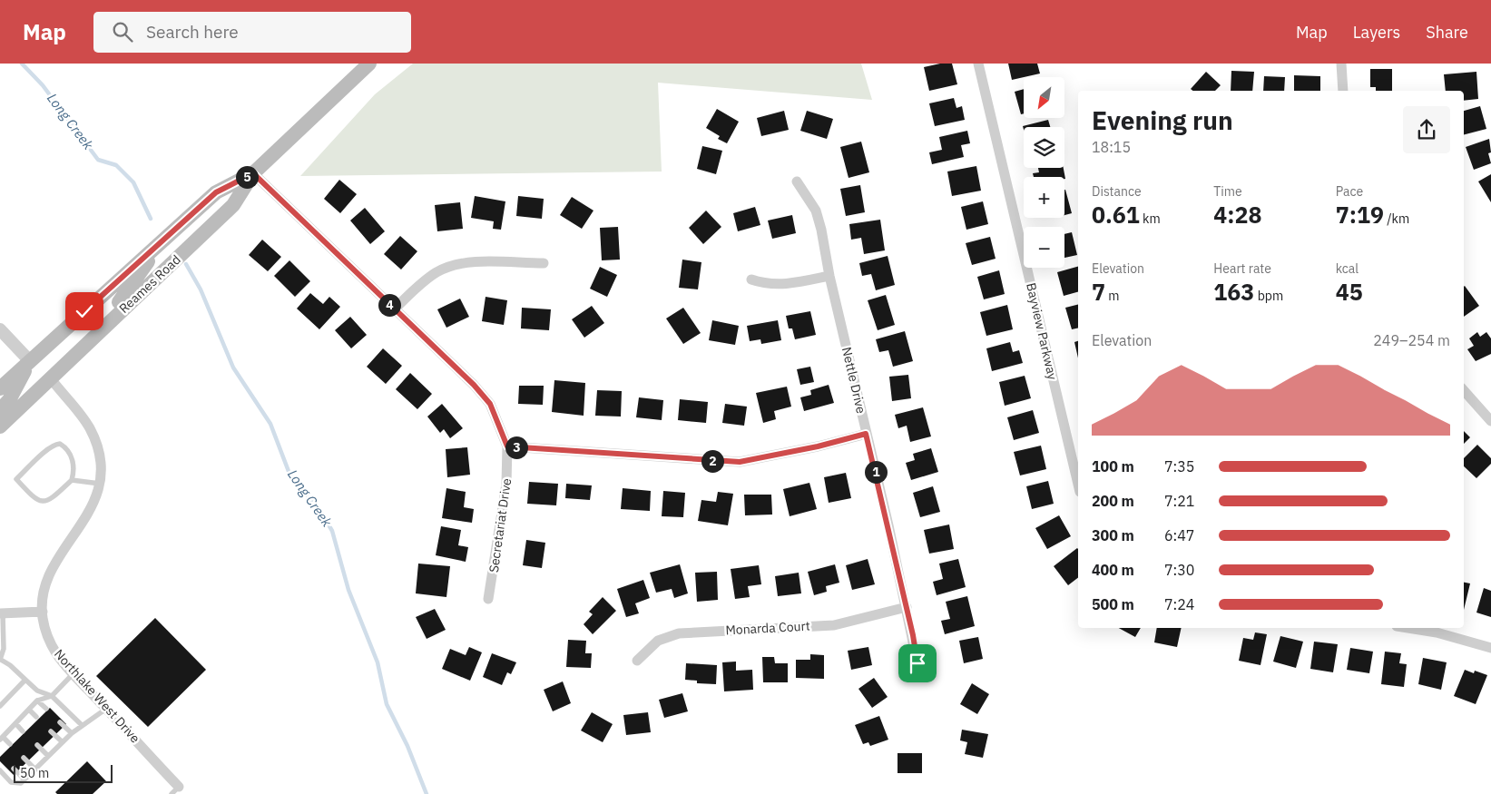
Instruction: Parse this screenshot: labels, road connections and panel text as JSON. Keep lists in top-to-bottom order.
{
  "streets": {
    "main road": ["Reames Road"],
    "street": [
      "Bayview Parkway",
      "Nettle Drive",
      "Secretariat Drive",
      "Monarda Court",
      "Northlake West Drive"
    ]
  },
  "crossings": [
    ["Reames Road", "Secretariat Drive"],
    ["Reames Road", "Northlake West Drive"],
    ["Nettle Drive", "Monarda Court"]
  ],
  "water": ["Long Creek"],
  "scale_bar": "50 m",
  "north": "bottom left",
  "page": {
    "header": "Map",
    "search": "Search here",
    "nav": ["Map", "Layers", "Share"],
    "map_buttons": ["+", "−"],
    "heading": ["Evening run", "18:15"],
    "pins": [
      "5",
      "4",
      "3",
      "2",
      "1"
    ],
    "stats": [
      ["Distance", "0.61 km"],
      ["Time", "4:28"],
      ["Pace", "7:19 /km"],
      ["Elevation", "7 m"],
      ["Heart rate", "163 bpm"],
      ["kcal", "45"]
    ],
    "chart": ["Elevation", "249–254 m"],
    "list": [
      {
        "name": "100 m",
        "note": "7:35"
      },
      {
        "name": "200 m",
        "note": "7:21"
      },
      {
        "name": "300 m",
        "note": "6:47"
      },
      {
        "name": "400 m",
        "note": "7:30"
      },
      {
        "name": "500 m",
        "note": "7:24"
      }
    ],
    "scale": "50 m"
  }
}
